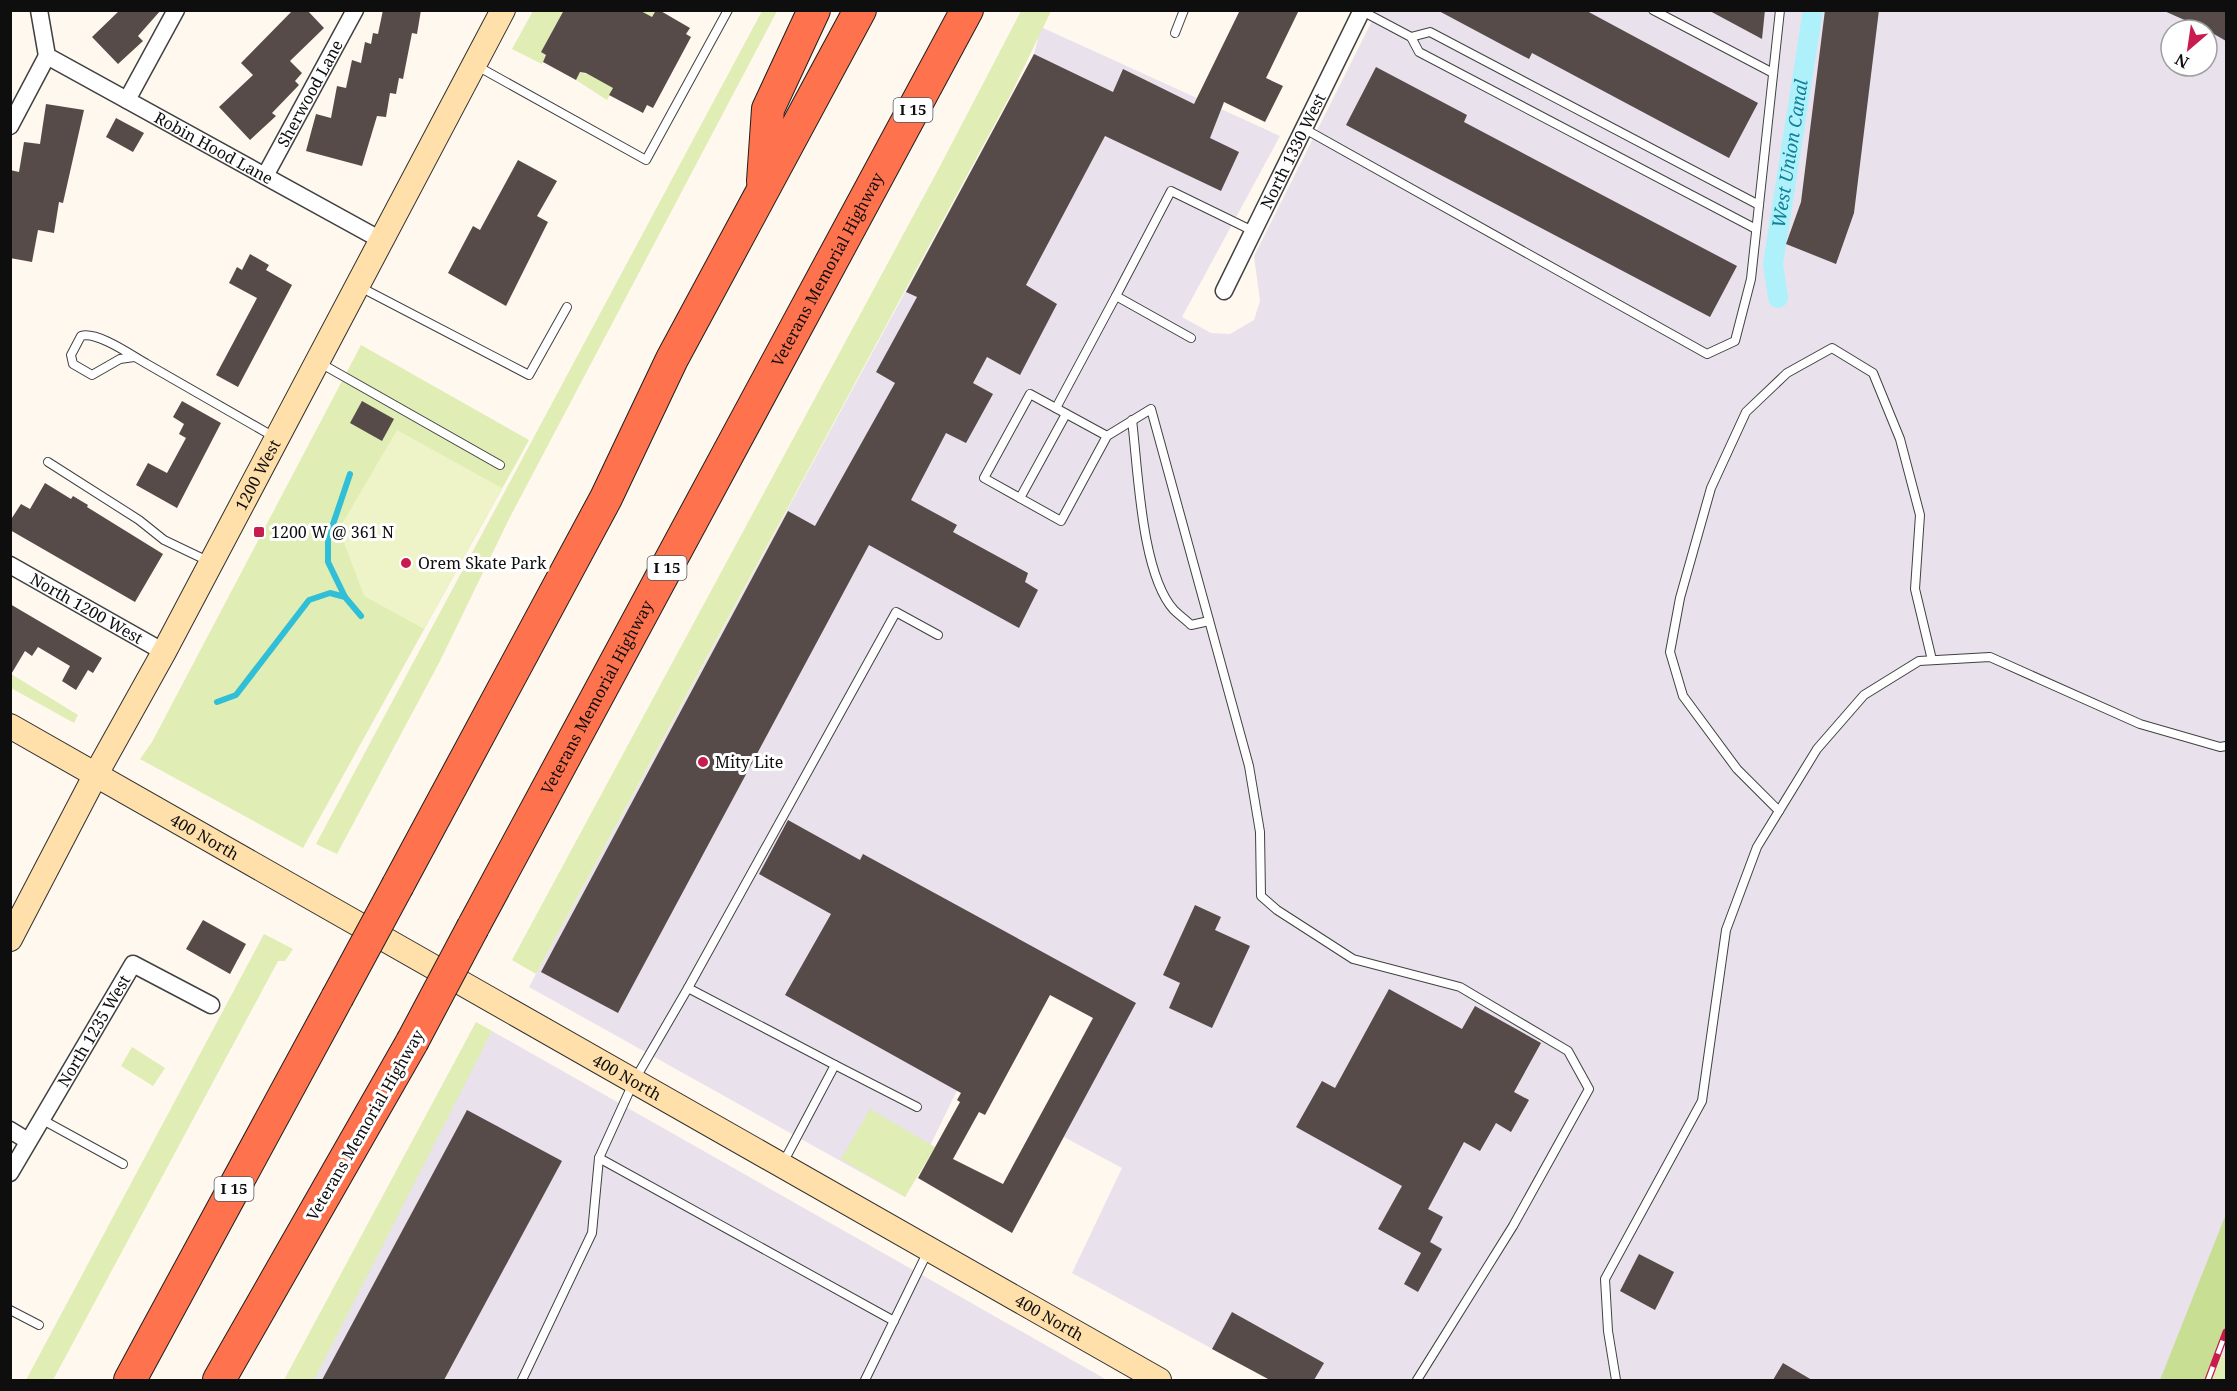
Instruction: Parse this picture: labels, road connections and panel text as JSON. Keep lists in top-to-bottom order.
{
  "streets": {
    "highway": ["I 15", "Veterans Memorial Highway"],
    "main road": ["1200 West", "400 North"],
    "street": [
      "Sherwood Lane",
      "Robin Hood Lane",
      "North 1330 West",
      "North 1200 West",
      "North 1235 West"
    ]
  },
  "crossings": [
    ["Sherwood Lane", "Robin Hood Lane"],
    ["Robin Hood Lane", "1200 West"],
    ["1200 West", "North 1200 West"],
    ["1200 West", "400 North"]
  ],
  "water": ["West Union Canal"],
  "places": {
    "transit": ["1200 W @ 361 N"],
    "other": ["Orem Skate Park", "Mity Lite"]
  },
  "north": "bottom left"
}
